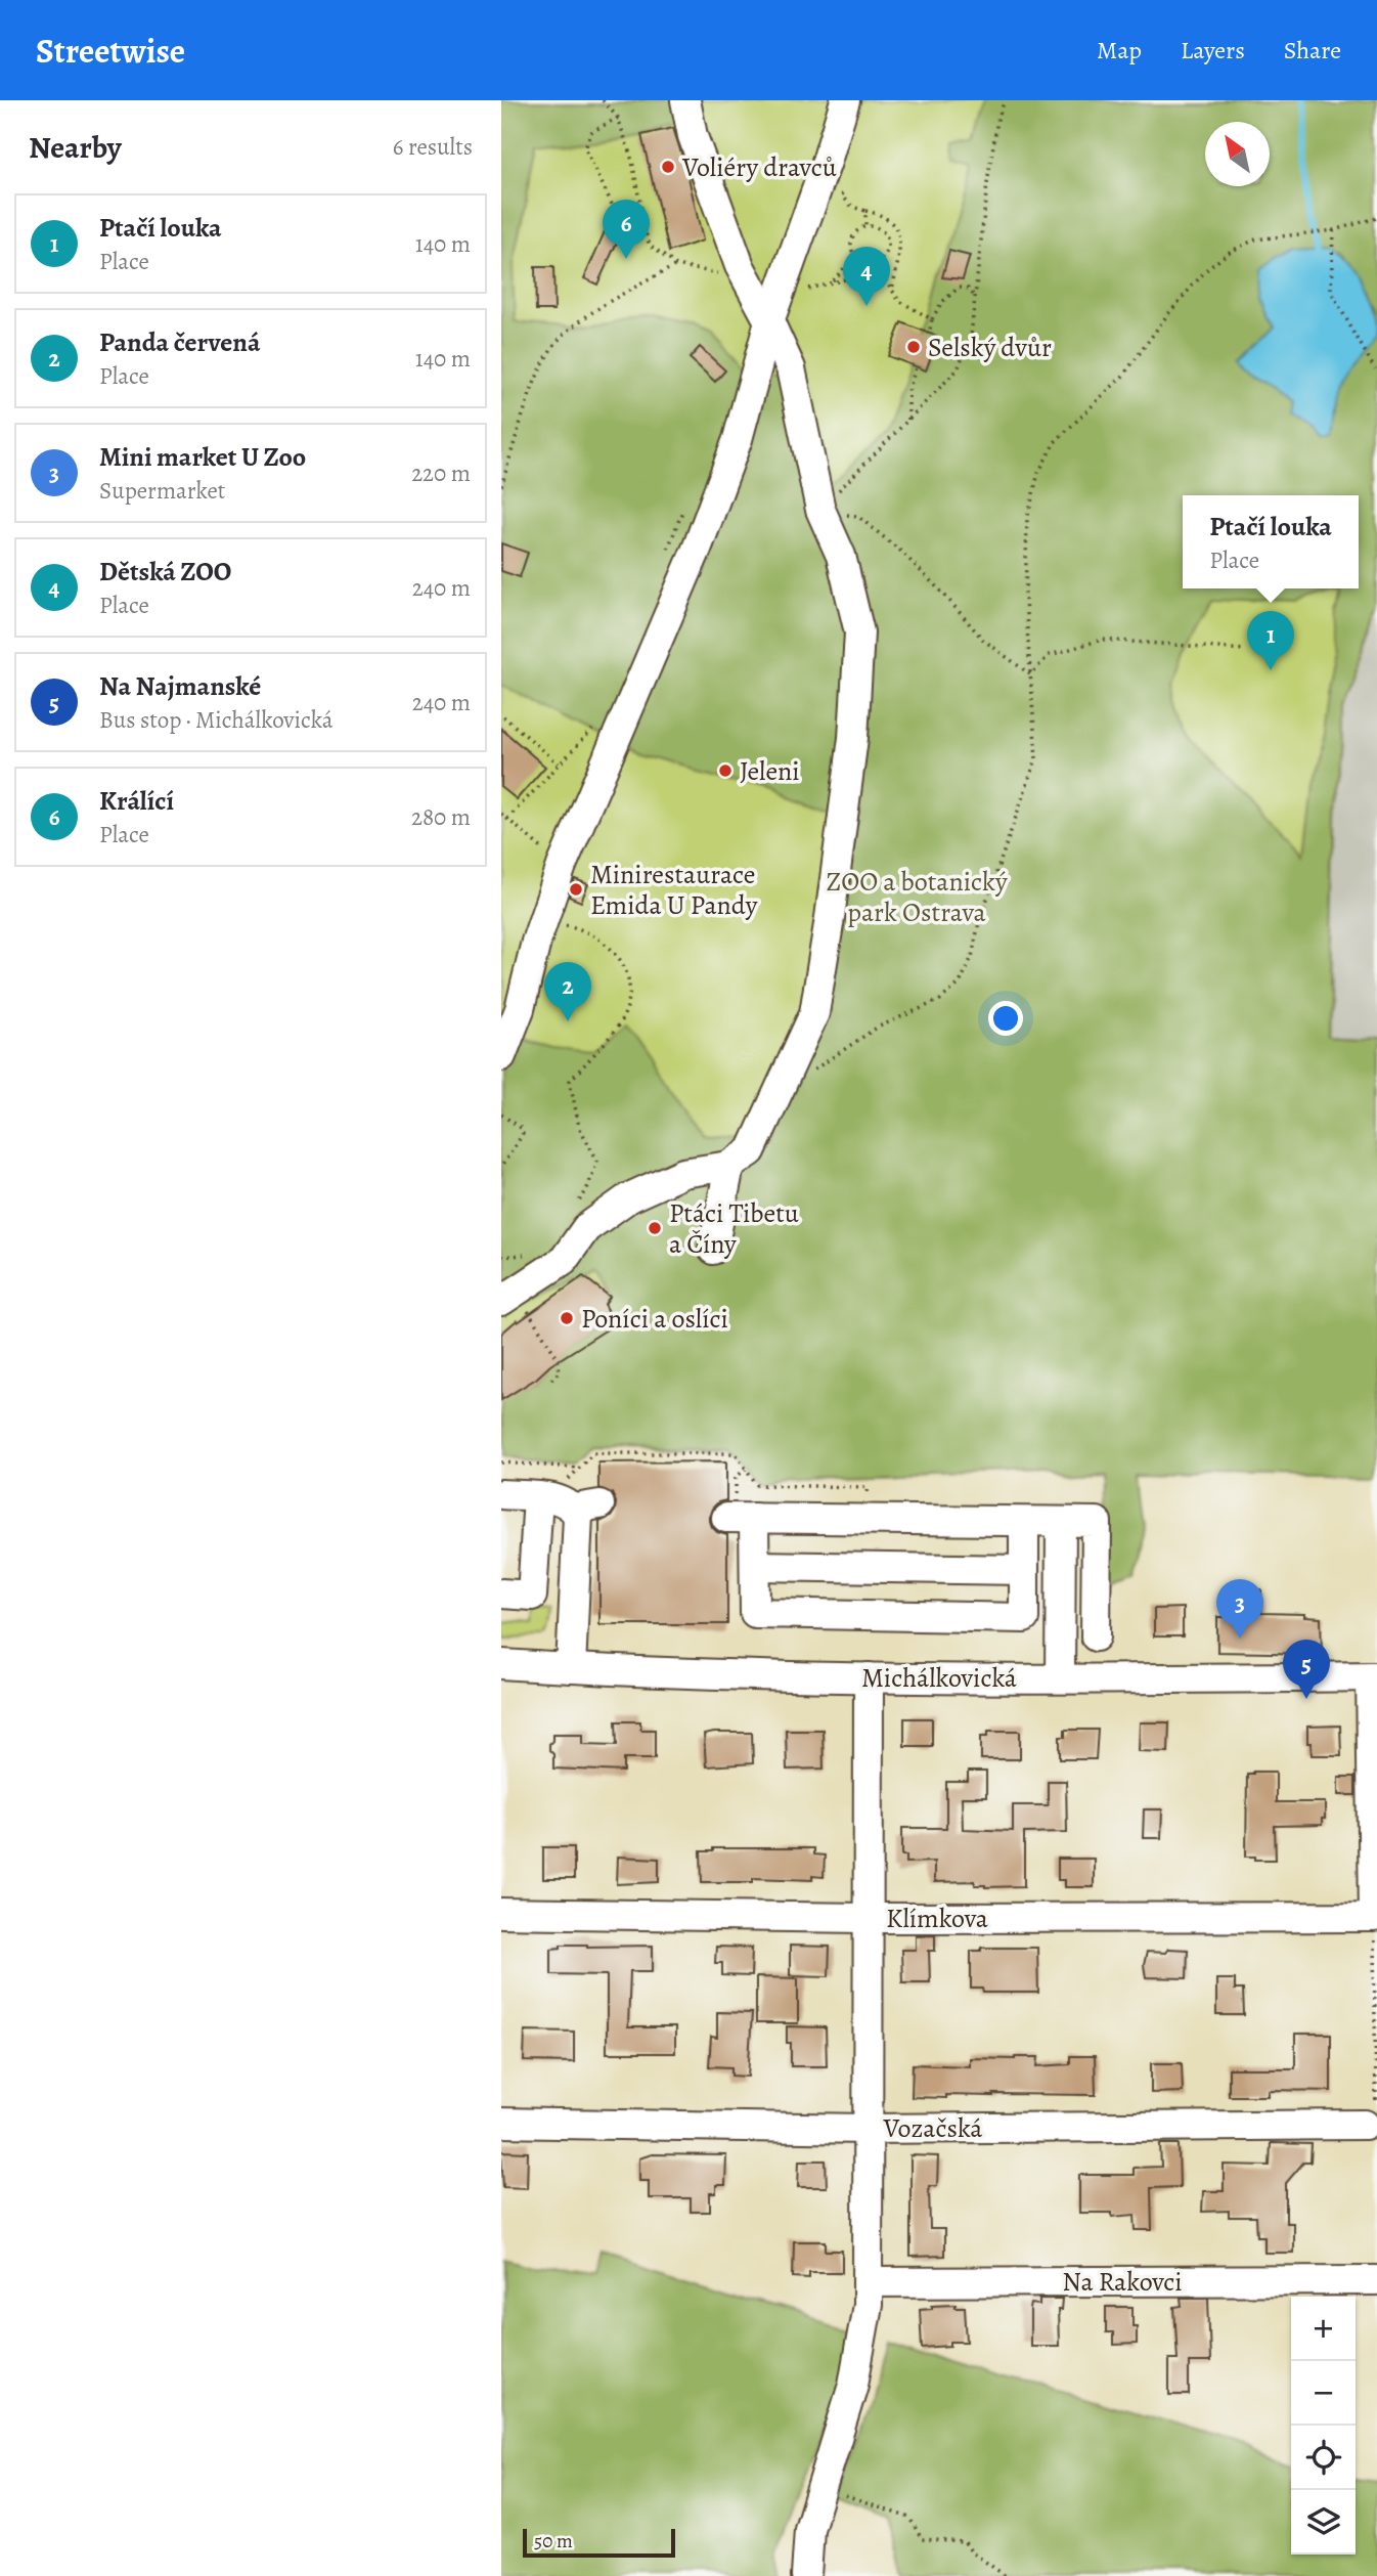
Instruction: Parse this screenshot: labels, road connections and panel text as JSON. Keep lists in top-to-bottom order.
{
  "streets": {
    "street": [
      "Michálkovická",
      "Klímkova",
      "Vozačská",
      "Na Rakovci"
    ]
  },
  "parks": ["ZOO a botanický park Ostrava"],
  "places": [
    "Voliéry dravců",
    "Selský dvůr",
    "Jeleni",
    "Minirestaurace Emida U Pandy",
    "Ptáci Tibetu a Číny",
    "Poníci a oslíci"
  ],
  "scale_bar": "50 m",
  "north": "top left",
  "page": {
    "header": "Streetwise",
    "nav": ["Map", "Layers", "Share"],
    "heading": ["Nearby", "6 results"],
    "list": [
      {
        "mark": "1",
        "name": "Ptačí louka",
        "note": "Place",
        "value": "140 m"
      },
      {
        "mark": "2",
        "name": "Panda červená",
        "note": "Place",
        "value": "140 m"
      },
      {
        "mark": "3",
        "name": "Mini market U Zoo",
        "note": "Supermarket",
        "value": "220 m"
      },
      {
        "mark": "4",
        "name": "Dětská ZOO",
        "note": "Place",
        "value": "240 m"
      },
      {
        "mark": "5",
        "name": "Na Najmanské",
        "note": "Bus stop · Michálkovická",
        "value": "240 m"
      },
      {
        "mark": "6",
        "name": "Králící",
        "note": "Place",
        "value": "280 m"
      }
    ],
    "pins": [
      "6",
      "4",
      "1",
      "2",
      "3",
      "5"
    ],
    "popup": ["Ptačí louka", "Place"],
    "map_buttons": ["+", "−"],
    "scale": "50 m"
  }
}
